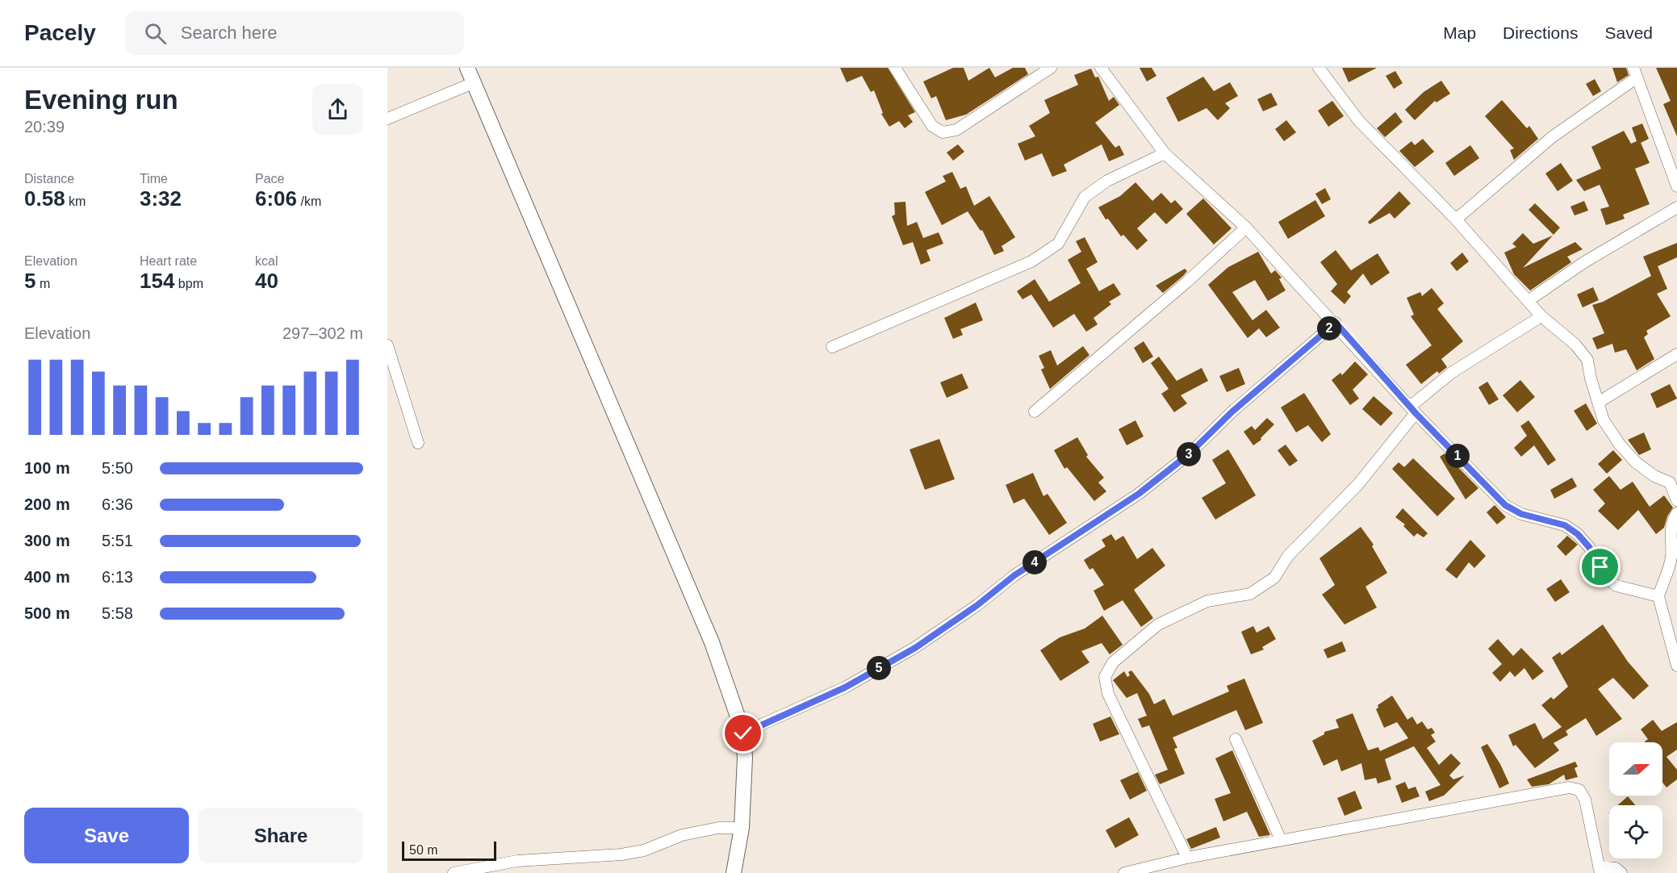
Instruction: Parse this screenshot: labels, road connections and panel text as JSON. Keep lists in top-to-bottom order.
{
  "scale_bar": "50 m",
  "north": "right",
  "page": {
    "header": "Pacely",
    "search": "Search here",
    "nav": ["Map", "Directions", "Saved"],
    "heading": ["Evening run", "20:39"],
    "stats": [
      ["Distance", "0.58 km"],
      ["Time", "3:32"],
      ["Pace", "6:06 /km"],
      ["Elevation", "5 m"],
      ["Heart rate", "154 bpm"],
      ["kcal", "40"]
    ],
    "chart": ["Elevation", "297–302 m"],
    "pins": [
      "2",
      "3",
      "1",
      "4",
      "5"
    ],
    "list": [
      {
        "name": "100 m",
        "note": "5:50"
      },
      {
        "name": "200 m",
        "note": "6:36"
      },
      {
        "name": "300 m",
        "note": "5:51"
      },
      {
        "name": "400 m",
        "note": "6:13"
      },
      {
        "name": "500 m",
        "note": "5:58"
      }
    ],
    "buttons": ["Save", "Share"],
    "scale": "50 m"
  }
}
